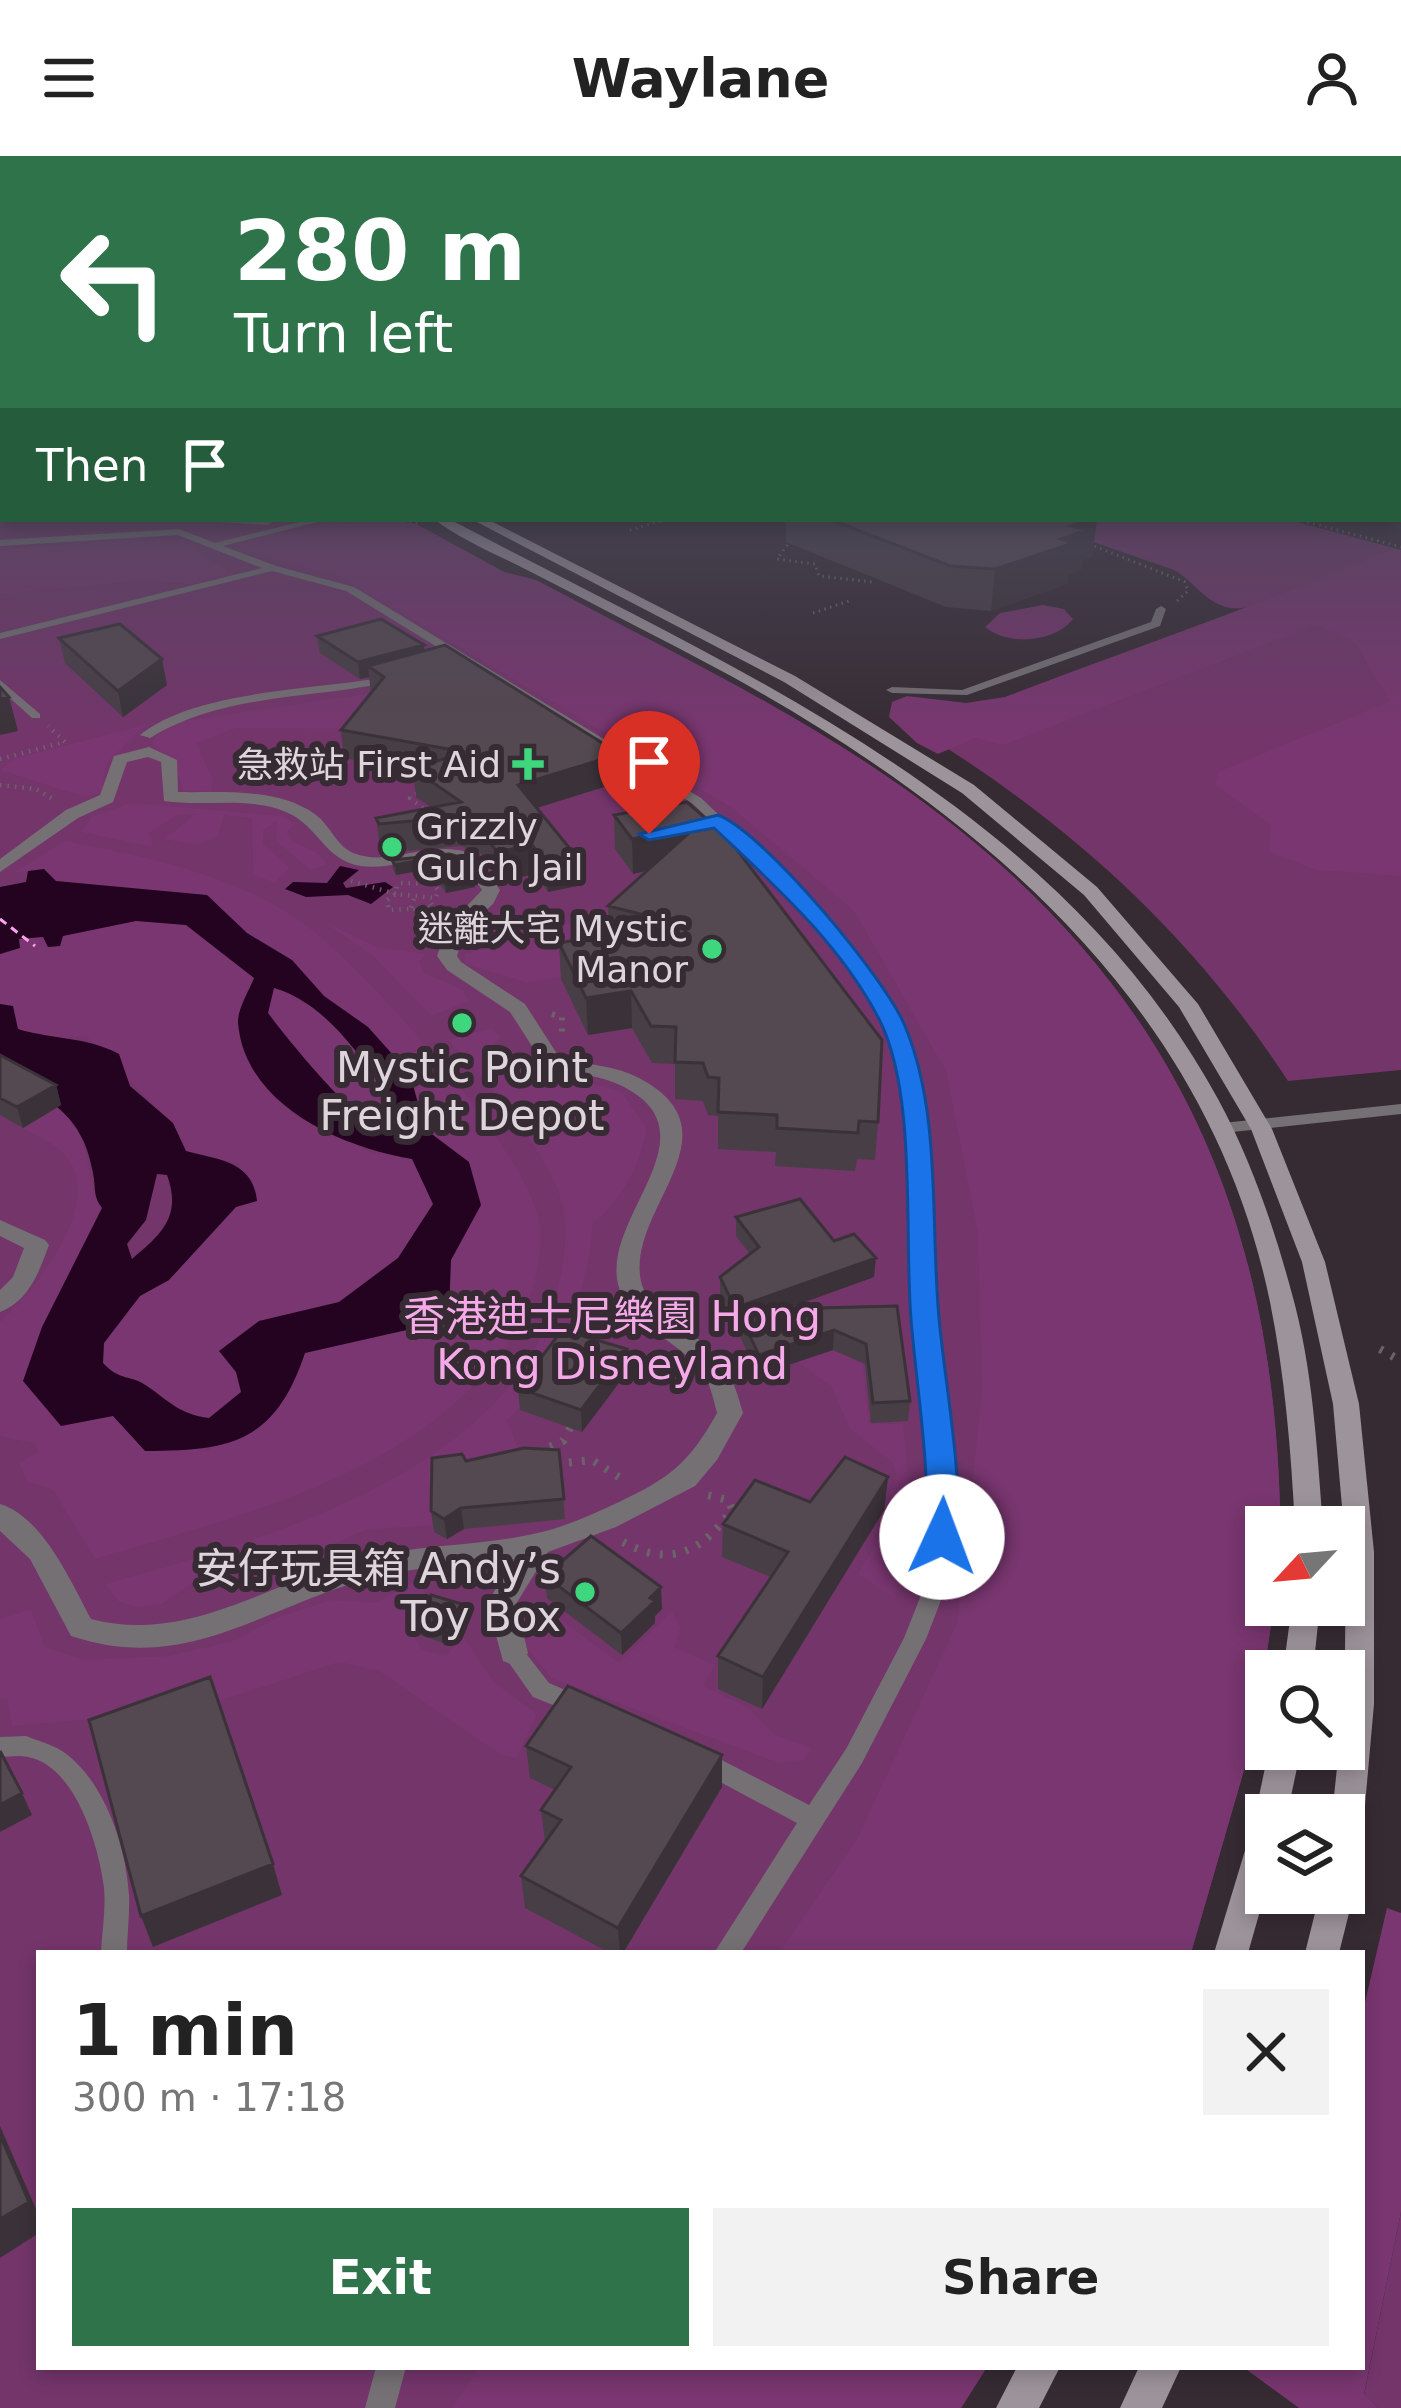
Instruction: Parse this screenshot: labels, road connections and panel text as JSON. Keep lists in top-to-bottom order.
{
  "parks": ["香港迪士尼樂園 Hong Kong Disneyland"],
  "places": {
    "health": ["急救站 First Aid"],
    "other": [
      "Grizzly Gulch Jail",
      "迷離大宅 Mystic Manor",
      "Mystic Point Freight Depot",
      "安仔玩具箱 Andy’s Toy Box"
    ]
  },
  "north": "bottom left",
  "page": {
    "header": "Waylane",
    "turn": ["280 m", "Turn left"],
    "then": "Then",
    "heading": ["1 min", "300 m · 17:18"],
    "buttons": ["Exit", "Share"]
  }
}
